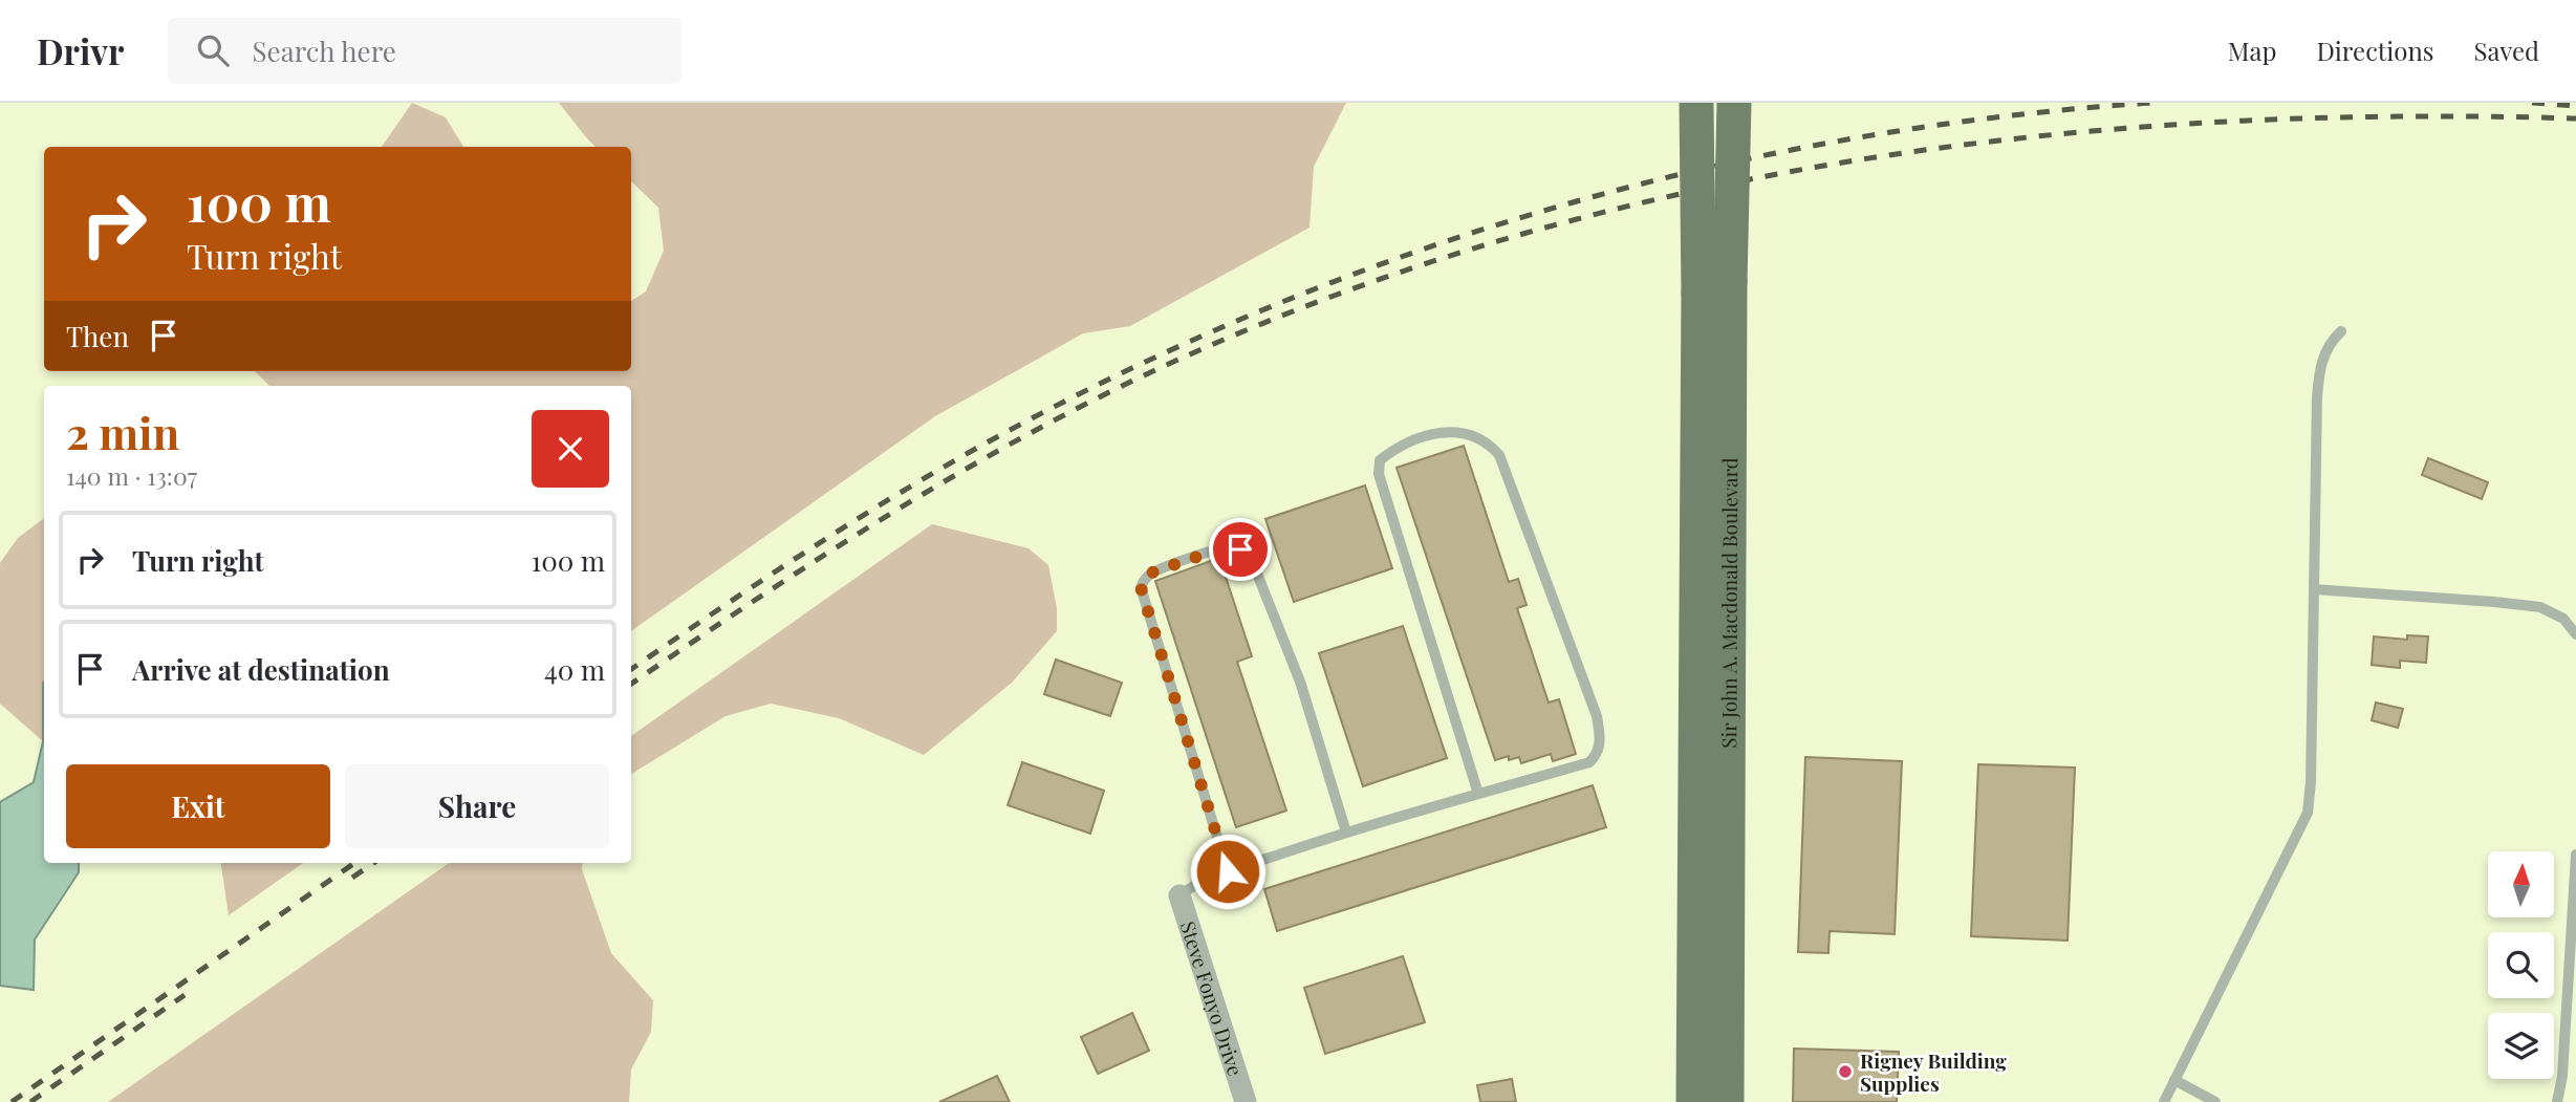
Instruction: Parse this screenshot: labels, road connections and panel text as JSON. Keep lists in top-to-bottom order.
{
  "streets": {
    "main road": ["Sir John A. Macdonald Boulevard"],
    "street": ["Steve Fonyo Drive"]
  },
  "places": ["Rigney Building Supplies"],
  "north": "top",
  "page": {
    "header": "Drivr",
    "search": "Search here",
    "nav": ["Map", "Directions", "Saved"],
    "turn": ["100 m", "Turn right"],
    "then": "Then",
    "heading": ["2 min", "140 m · 13:07"],
    "list": [
      {
        "name": "Turn right",
        "value": "100 m"
      },
      {
        "name": "Arrive at destination",
        "value": "40 m"
      }
    ],
    "buttons": ["Exit", "Share"]
  }
}
